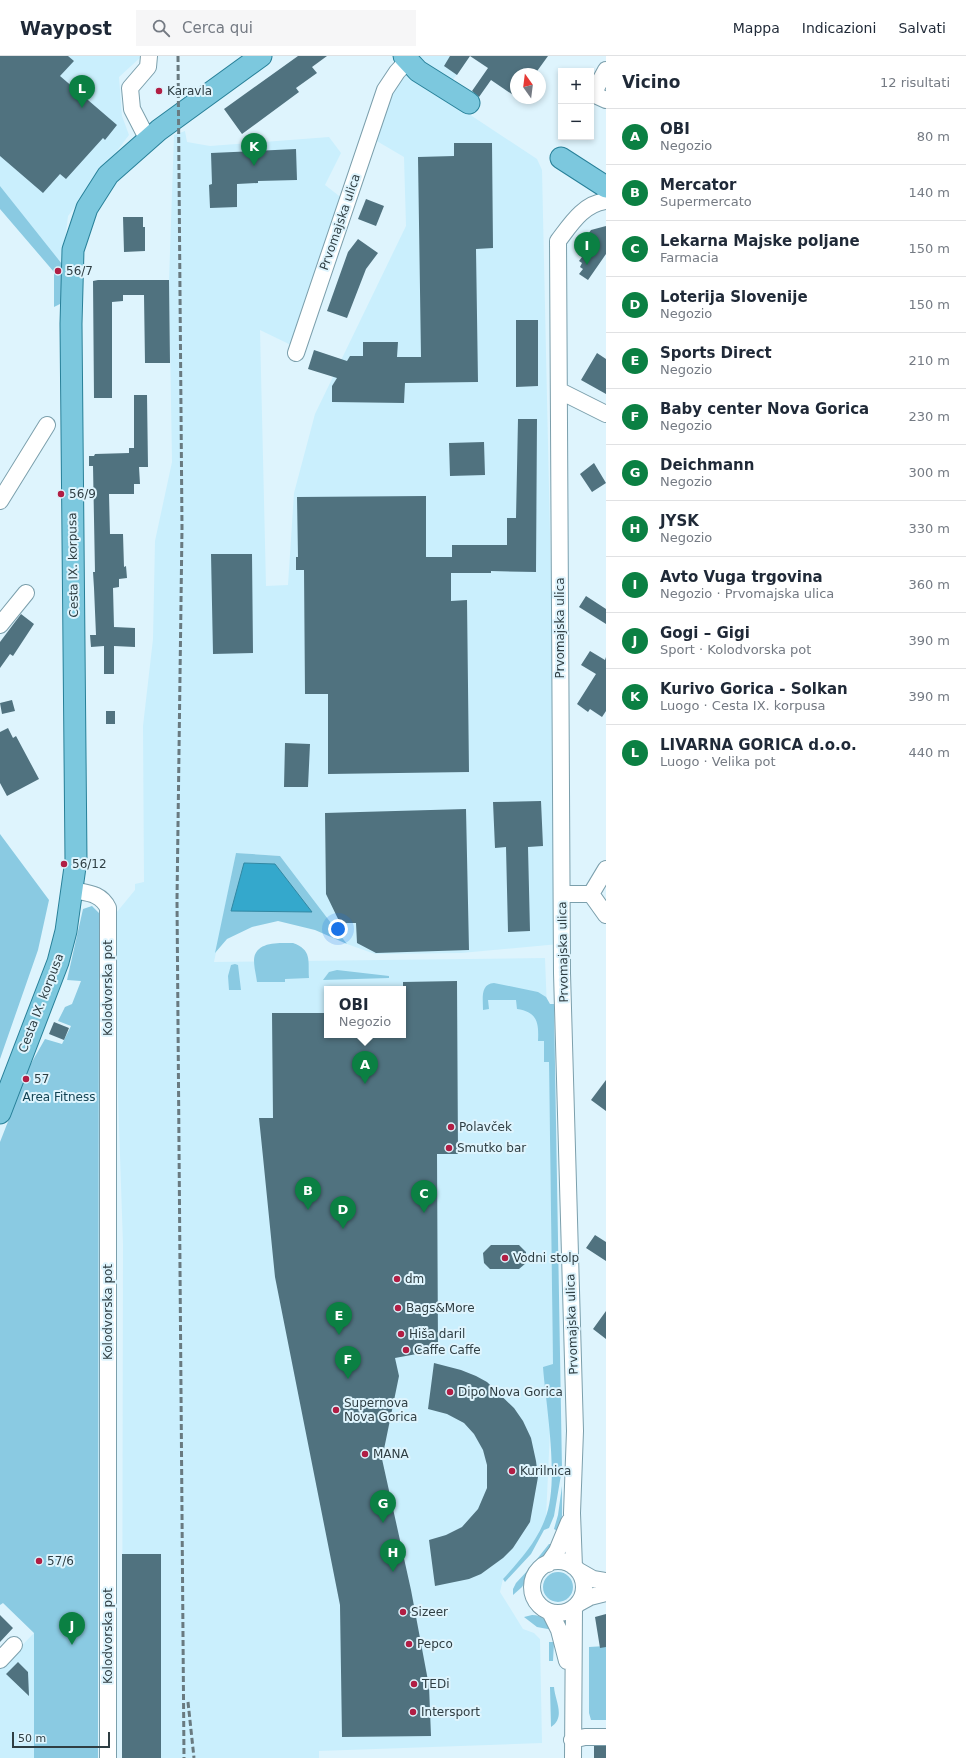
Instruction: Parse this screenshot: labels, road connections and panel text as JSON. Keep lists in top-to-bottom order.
{
  "streets": {
    "main road": ["Cesta IX. korpusa"],
    "street": ["Prvomajska ulica", "Kolodvorska pot"]
  },
  "crossings": [
    ["Cesta IX. korpusa", "Kolodvorska pot"]
  ],
  "parks": ["Area Fitness"],
  "places": [
    "Karavla",
    "56/7",
    "56/9",
    "56/12",
    "57",
    "Polavček",
    "Smutko bar",
    "Vodni stolp",
    "dm",
    "Bags&More",
    "Hiša daril",
    "Caffe Caffe",
    "Dipo Nova Gorica",
    "Supernova Nova Gorica",
    "MANA",
    "Kurilnica",
    "57/6",
    "Sizeer",
    "Pepco",
    "TEDi",
    "Intersport"
  ],
  "scale_bar": "50 m",
  "north": "top",
  "page": {
    "header": "Waypost",
    "search": "Cerca qui",
    "nav": ["Mappa", "Indicazioni", "Salvati"],
    "heading": ["Vicino", "12 risultati"],
    "map_buttons": ["+", "−"],
    "pins": [
      "L",
      "K",
      "I",
      "A",
      "B",
      "C",
      "D",
      "E",
      "F",
      "G",
      "H",
      "J"
    ],
    "list": [
      {
        "mark": "A",
        "name": "OBI",
        "note": "Negozio",
        "value": "80 m"
      },
      {
        "mark": "B",
        "name": "Mercator",
        "note": "Supermercato",
        "value": "140 m"
      },
      {
        "mark": "C",
        "name": "Lekarna Majske poljane",
        "note": "Farmacia",
        "value": "150 m"
      },
      {
        "mark": "D",
        "name": "Loterija Slovenije",
        "note": "Negozio",
        "value": "150 m"
      },
      {
        "mark": "E",
        "name": "Sports Direct",
        "note": "Negozio",
        "value": "210 m"
      },
      {
        "mark": "F",
        "name": "Baby center Nova Gorica",
        "note": "Negozio",
        "value": "230 m"
      },
      {
        "mark": "G",
        "name": "Deichmann",
        "note": "Negozio",
        "value": "300 m"
      },
      {
        "mark": "H",
        "name": "JYSK",
        "note": "Negozio",
        "value": "330 m"
      },
      {
        "mark": "I",
        "name": "Avto Vuga trgovina",
        "note": "Negozio · Prvomajska ulica",
        "value": "360 m"
      },
      {
        "mark": "J",
        "name": "Gogi – Gigi",
        "note": "Sport · Kolodvorska pot",
        "value": "390 m"
      },
      {
        "mark": "K",
        "name": "Kurivo Gorica - Solkan",
        "note": "Luogo · Cesta IX. korpusa",
        "value": "390 m"
      },
      {
        "mark": "L",
        "name": "LIVARNA GORICA d.o.o.",
        "note": "Luogo · Velika pot",
        "value": "440 m"
      }
    ],
    "popup": ["OBI", "Negozio"],
    "scale": "50 m"
  }
}
